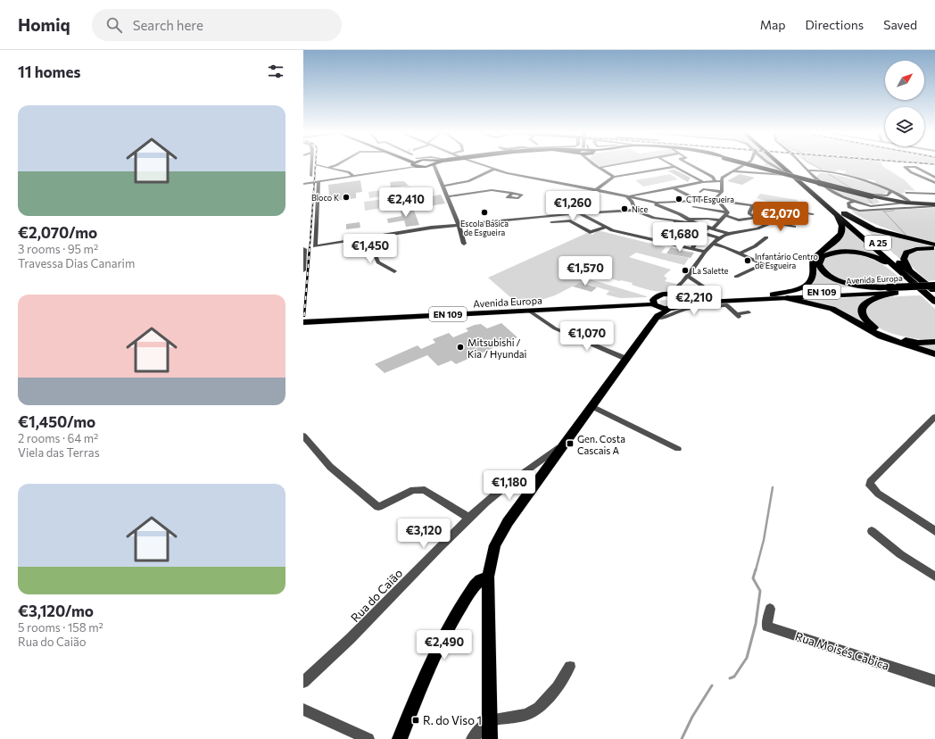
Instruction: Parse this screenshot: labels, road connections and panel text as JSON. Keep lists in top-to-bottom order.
{
  "streets": {
    "highway": ["A 25"],
    "main road": ["Avenida Europa", "EN 109"],
    "street": ["Rua do Caião", "Rua Moisés Cabica"]
  },
  "crossings": [
    ["A 25", "Avenida Europa"]
  ],
  "places": {
    "other": [
      "Bloco K",
      "CTT Esgueira",
      "Nice",
      "Escola Básica de Esgueira",
      "Infantário Centro de Esgueira",
      "La Salette",
      "Mitsubishi / Kia / Hyundai"
    ],
    "transit": ["Gen. Costa Cascais A", "R. do Viso 1"]
  },
  "north": "top right",
  "page": {
    "header": "Homiq",
    "search": "Search here",
    "nav": ["Map", "Directions", "Saved"],
    "heading": "11 homes",
    "list": [
      {
        "name": "€2,070/mo",
        "note": "3 rooms · 95 m² · Travessa Dias Canarim"
      },
      {
        "name": "€1,450/mo",
        "note": "2 rooms · 64 m² · Viela das Terras"
      },
      {
        "name": "€3,120/mo",
        "note": "5 rooms · 158 m² · Rua do Caião"
      }
    ],
    "price": [
      "€2,410",
      "€1,260",
      "€2,070",
      "€1,680",
      "€1,450",
      "€1,570",
      "€2,210",
      "€1,070",
      "€1,180",
      "€3,120",
      "€2,490"
    ]
  }
}
